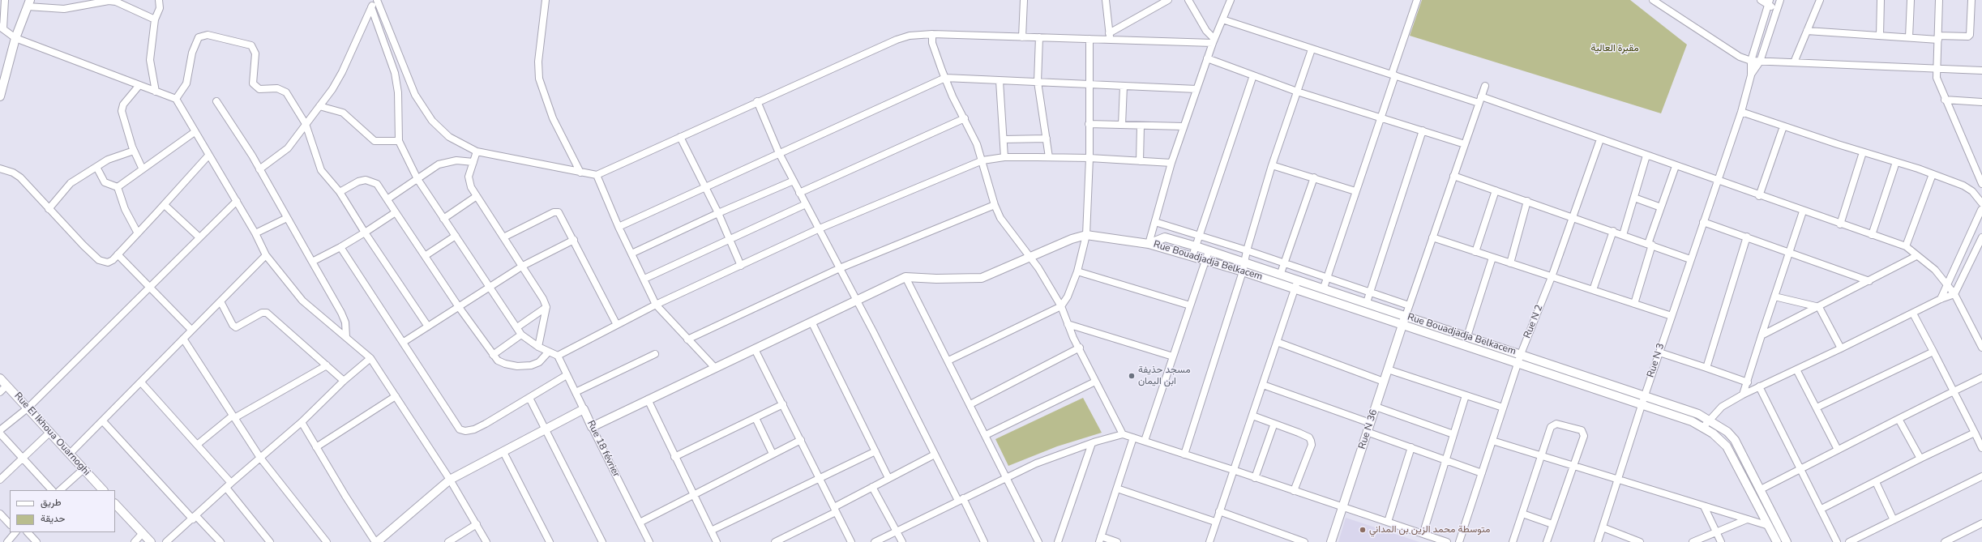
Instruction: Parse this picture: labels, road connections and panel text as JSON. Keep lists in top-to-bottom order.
{
  "streets": {
    "street": [
      "Rue Bouadjadja Belkacem",
      "Rue N 2",
      "Rue N 3",
      "Rue N 36",
      "Rue EI Ikhoua Ouarnoghi",
      "Rue 18 février"
    ]
  },
  "crossings": [
    ["Rue Bouadjadja Belkacem", "Rue N 2"],
    ["Rue Bouadjadja Belkacem", "Rue N 3"],
    ["Rue Bouadjadja Belkacem", "Rue N 36"]
  ],
  "parks": ["مقبرة العالية"],
  "places": ["مسجد حذيفة ابن اليمان", "متوسطة محمد الزين بن المداني"],
  "legend": ["طريق", "حديقة"]
}
